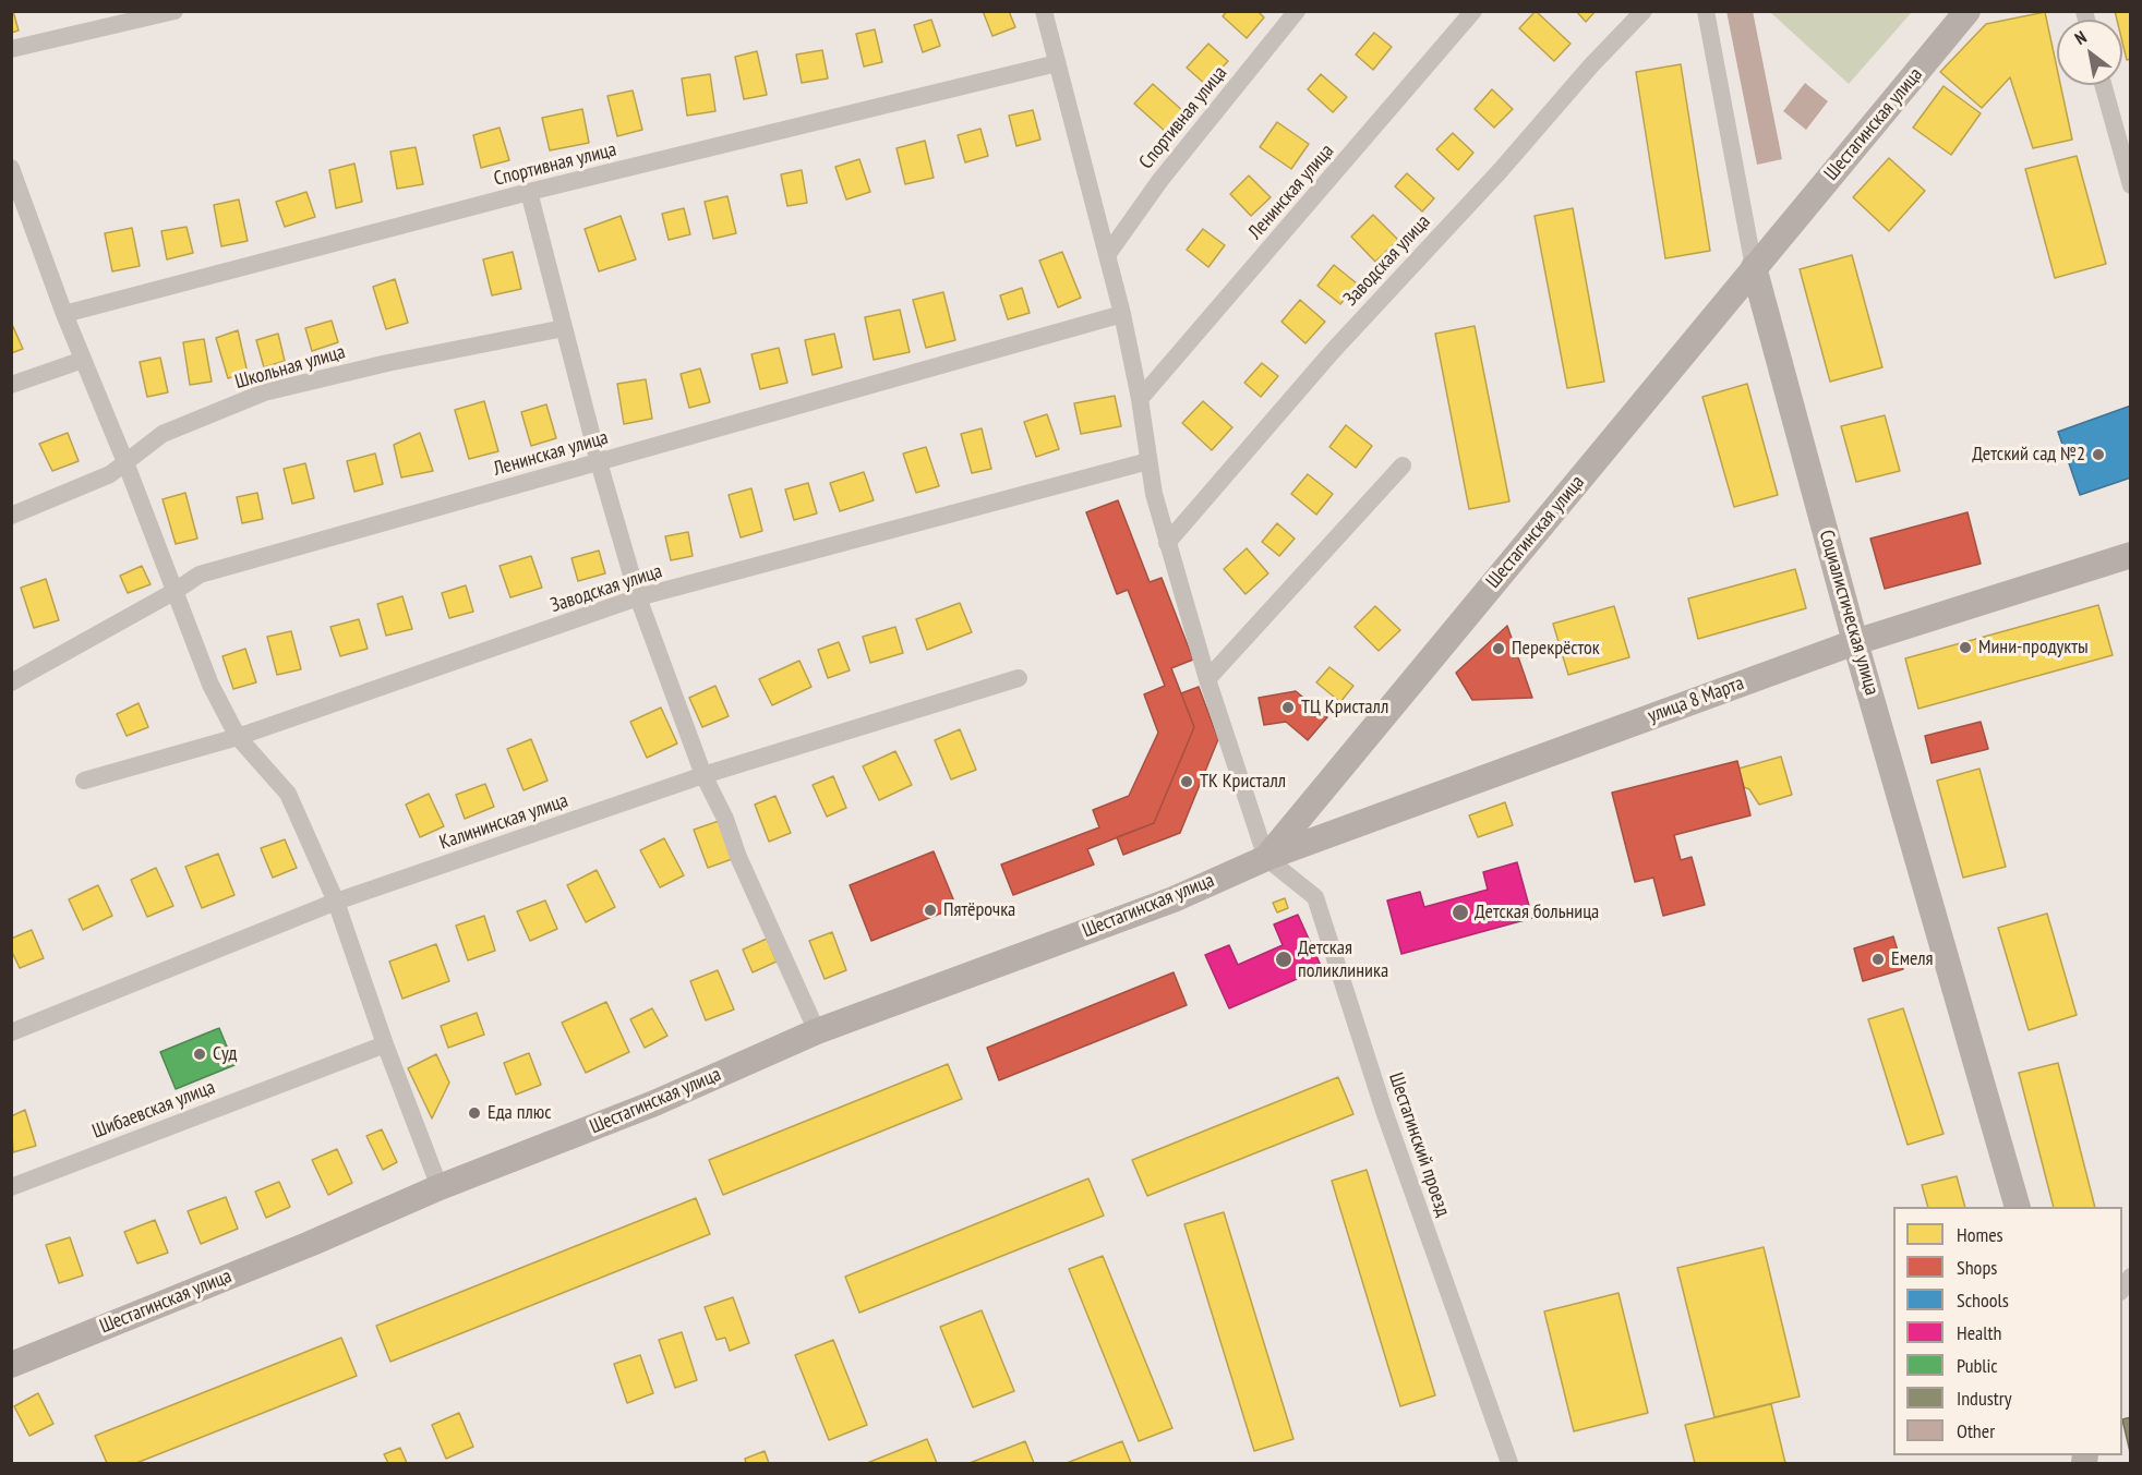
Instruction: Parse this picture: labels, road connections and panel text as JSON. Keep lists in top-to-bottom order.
{
  "streets": {
    "main road": ["Шестагинская улица", "Социалистическая улица", "улица 8 Марта"],
    "street": [
      "Спортивная улица",
      "Ленинская улица",
      "Заводская улица",
      "Школьная улица",
      "Калининская улица",
      "Шибаевская улица",
      "Шестагинский проезд"
    ]
  },
  "crossings": [
    ["Шестагинская улица", "Социалистическая улица"],
    ["Шестагинская улица", "улица 8 Марта"],
    ["Шестагинская улица", "Шестагинский проезд"],
    ["Социалистическая улица", "улица 8 Марта"],
    ["улица 8 Марта", "Шестагинский проезд"]
  ],
  "places": [
    "Детский сад №2",
    "Мини-продукты",
    "Перекрёсток",
    "ТЦ Кристалл",
    "ТК Кристалл",
    "Пятёрочка",
    "Детская больница",
    "Детская поликлиника",
    "Емеля",
    "Суд",
    "Еда плюс"
  ],
  "legend": [
    "Homes",
    "Shops",
    "Schools",
    "Health",
    "Public",
    "Industry",
    "Other"
  ],
  "north": "top left"
}
